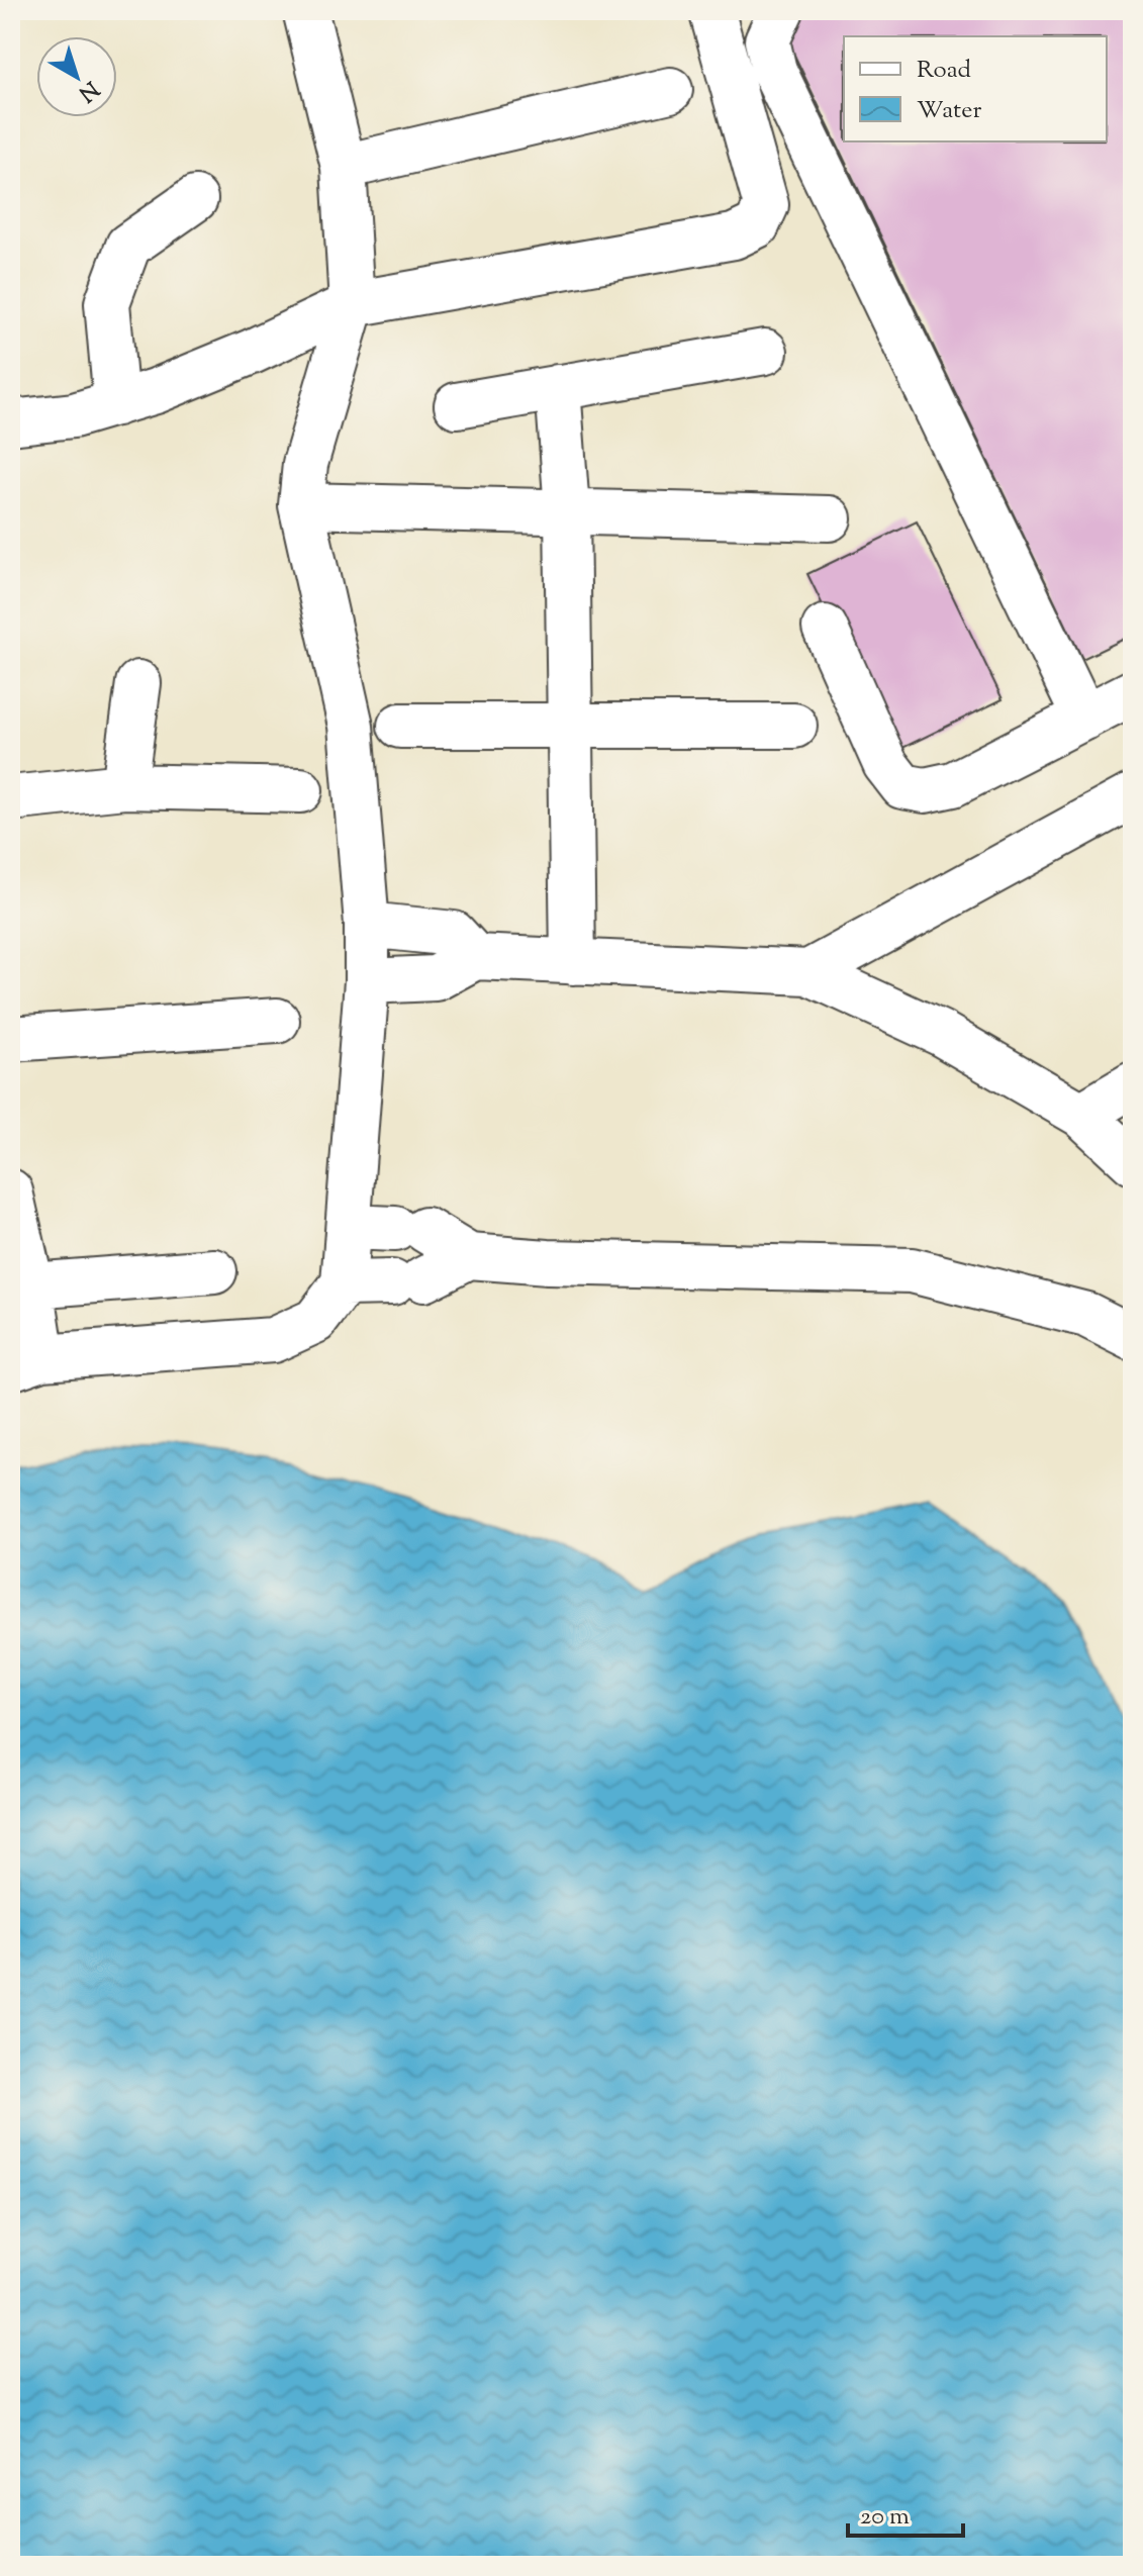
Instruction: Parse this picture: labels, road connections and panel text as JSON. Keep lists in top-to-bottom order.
{
  "legend": ["Road", "Water"],
  "scale_bar": "20 m",
  "north": "bottom right"
}
